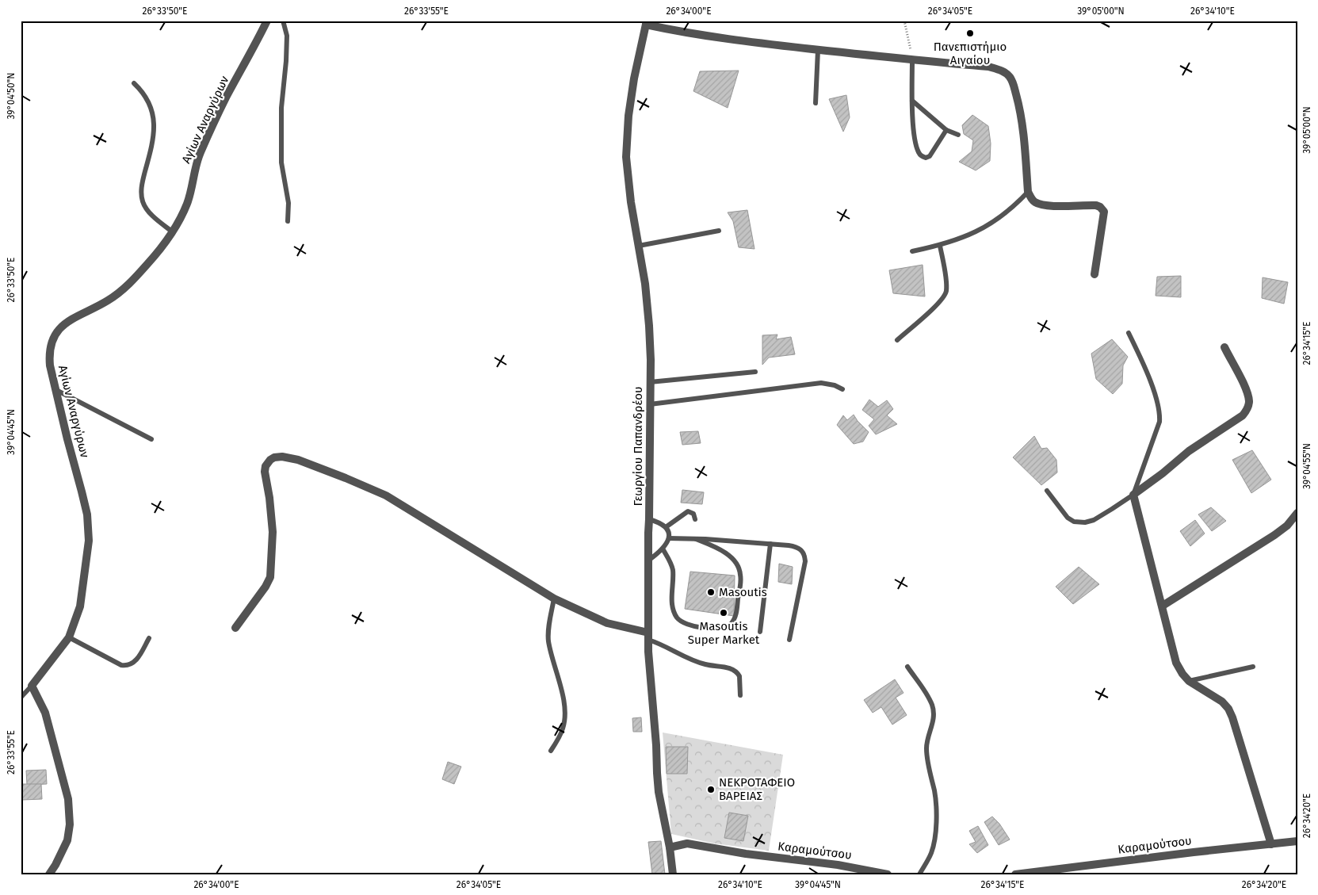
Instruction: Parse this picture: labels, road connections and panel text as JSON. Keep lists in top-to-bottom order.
{
  "streets": {
    "street": ["Αγίων Αναργύρων", "Γεωργίου Παπανδρέου", "Καραμούτσου"]
  },
  "crossings": [
    ["Γεωργίου Παπανδρέου", "Καραμούτσου"]
  ],
  "places": [
    "Πανεπιστήμιο Αιγαίου",
    "Masoutis",
    "Masoutis Super Market",
    "ΝΕΚΡΟΤΑΦΕΙΟ ΒΑΡΕΙΑΣ"
  ],
  "coordinates": [
    "26°33'50\"E",
    "26°33'55\"E",
    "26°34'00\"E",
    "26°34'05\"E",
    "39°05'00\"N",
    "26°34'10\"E",
    "39°04'50\"N",
    "26°34'15\"E",
    "39°04'45\"N",
    "39°04'55\"N",
    "26°34'20\"E"
  ]
}
